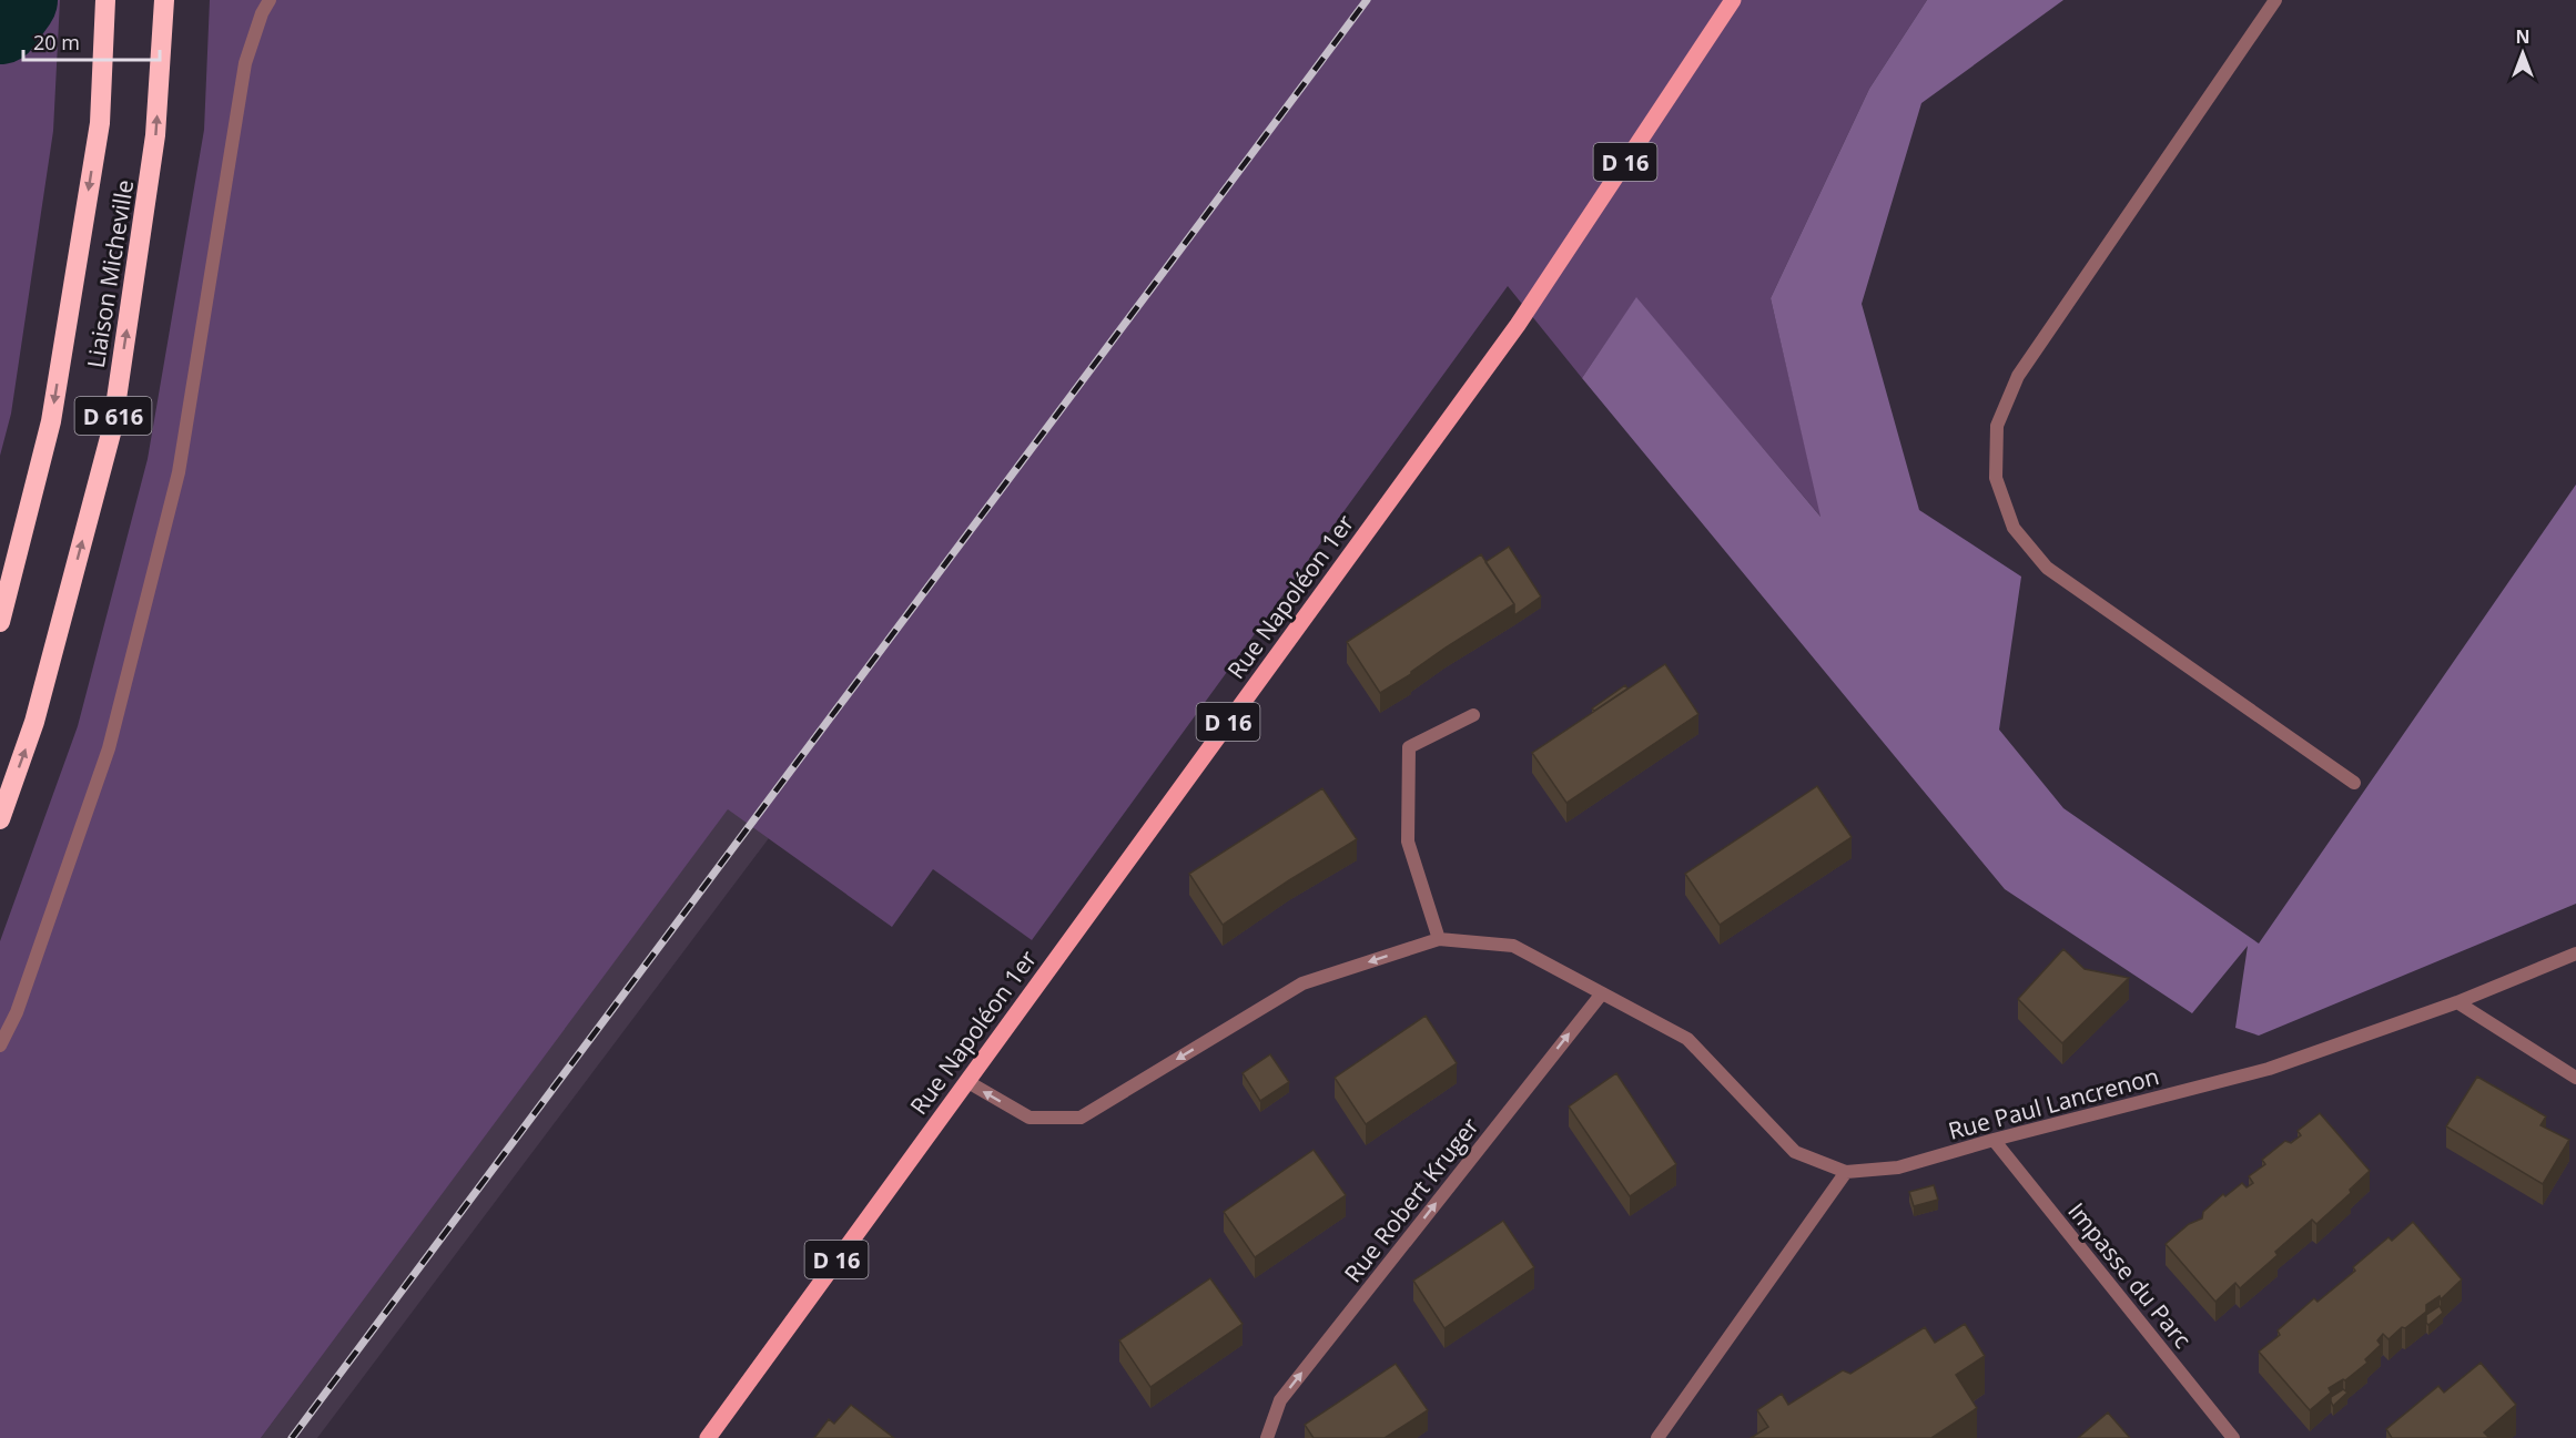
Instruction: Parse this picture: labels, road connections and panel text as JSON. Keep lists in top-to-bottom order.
{
  "streets": {
    "highway": ["Liaison Micheville", "D 616"],
    "main road": ["D 16", "Rue Napoléon 1er"],
    "street": ["Rue Paul Lancrenon", "Rue Robert Kruger", "Impasse du Parc"]
  },
  "crossings": [
    ["Rue Paul Lancrenon", "Impasse du Parc"]
  ],
  "one_way": ["Rue Robert Kruger"],
  "scale_bar": "20 m",
  "north": "top"
}
